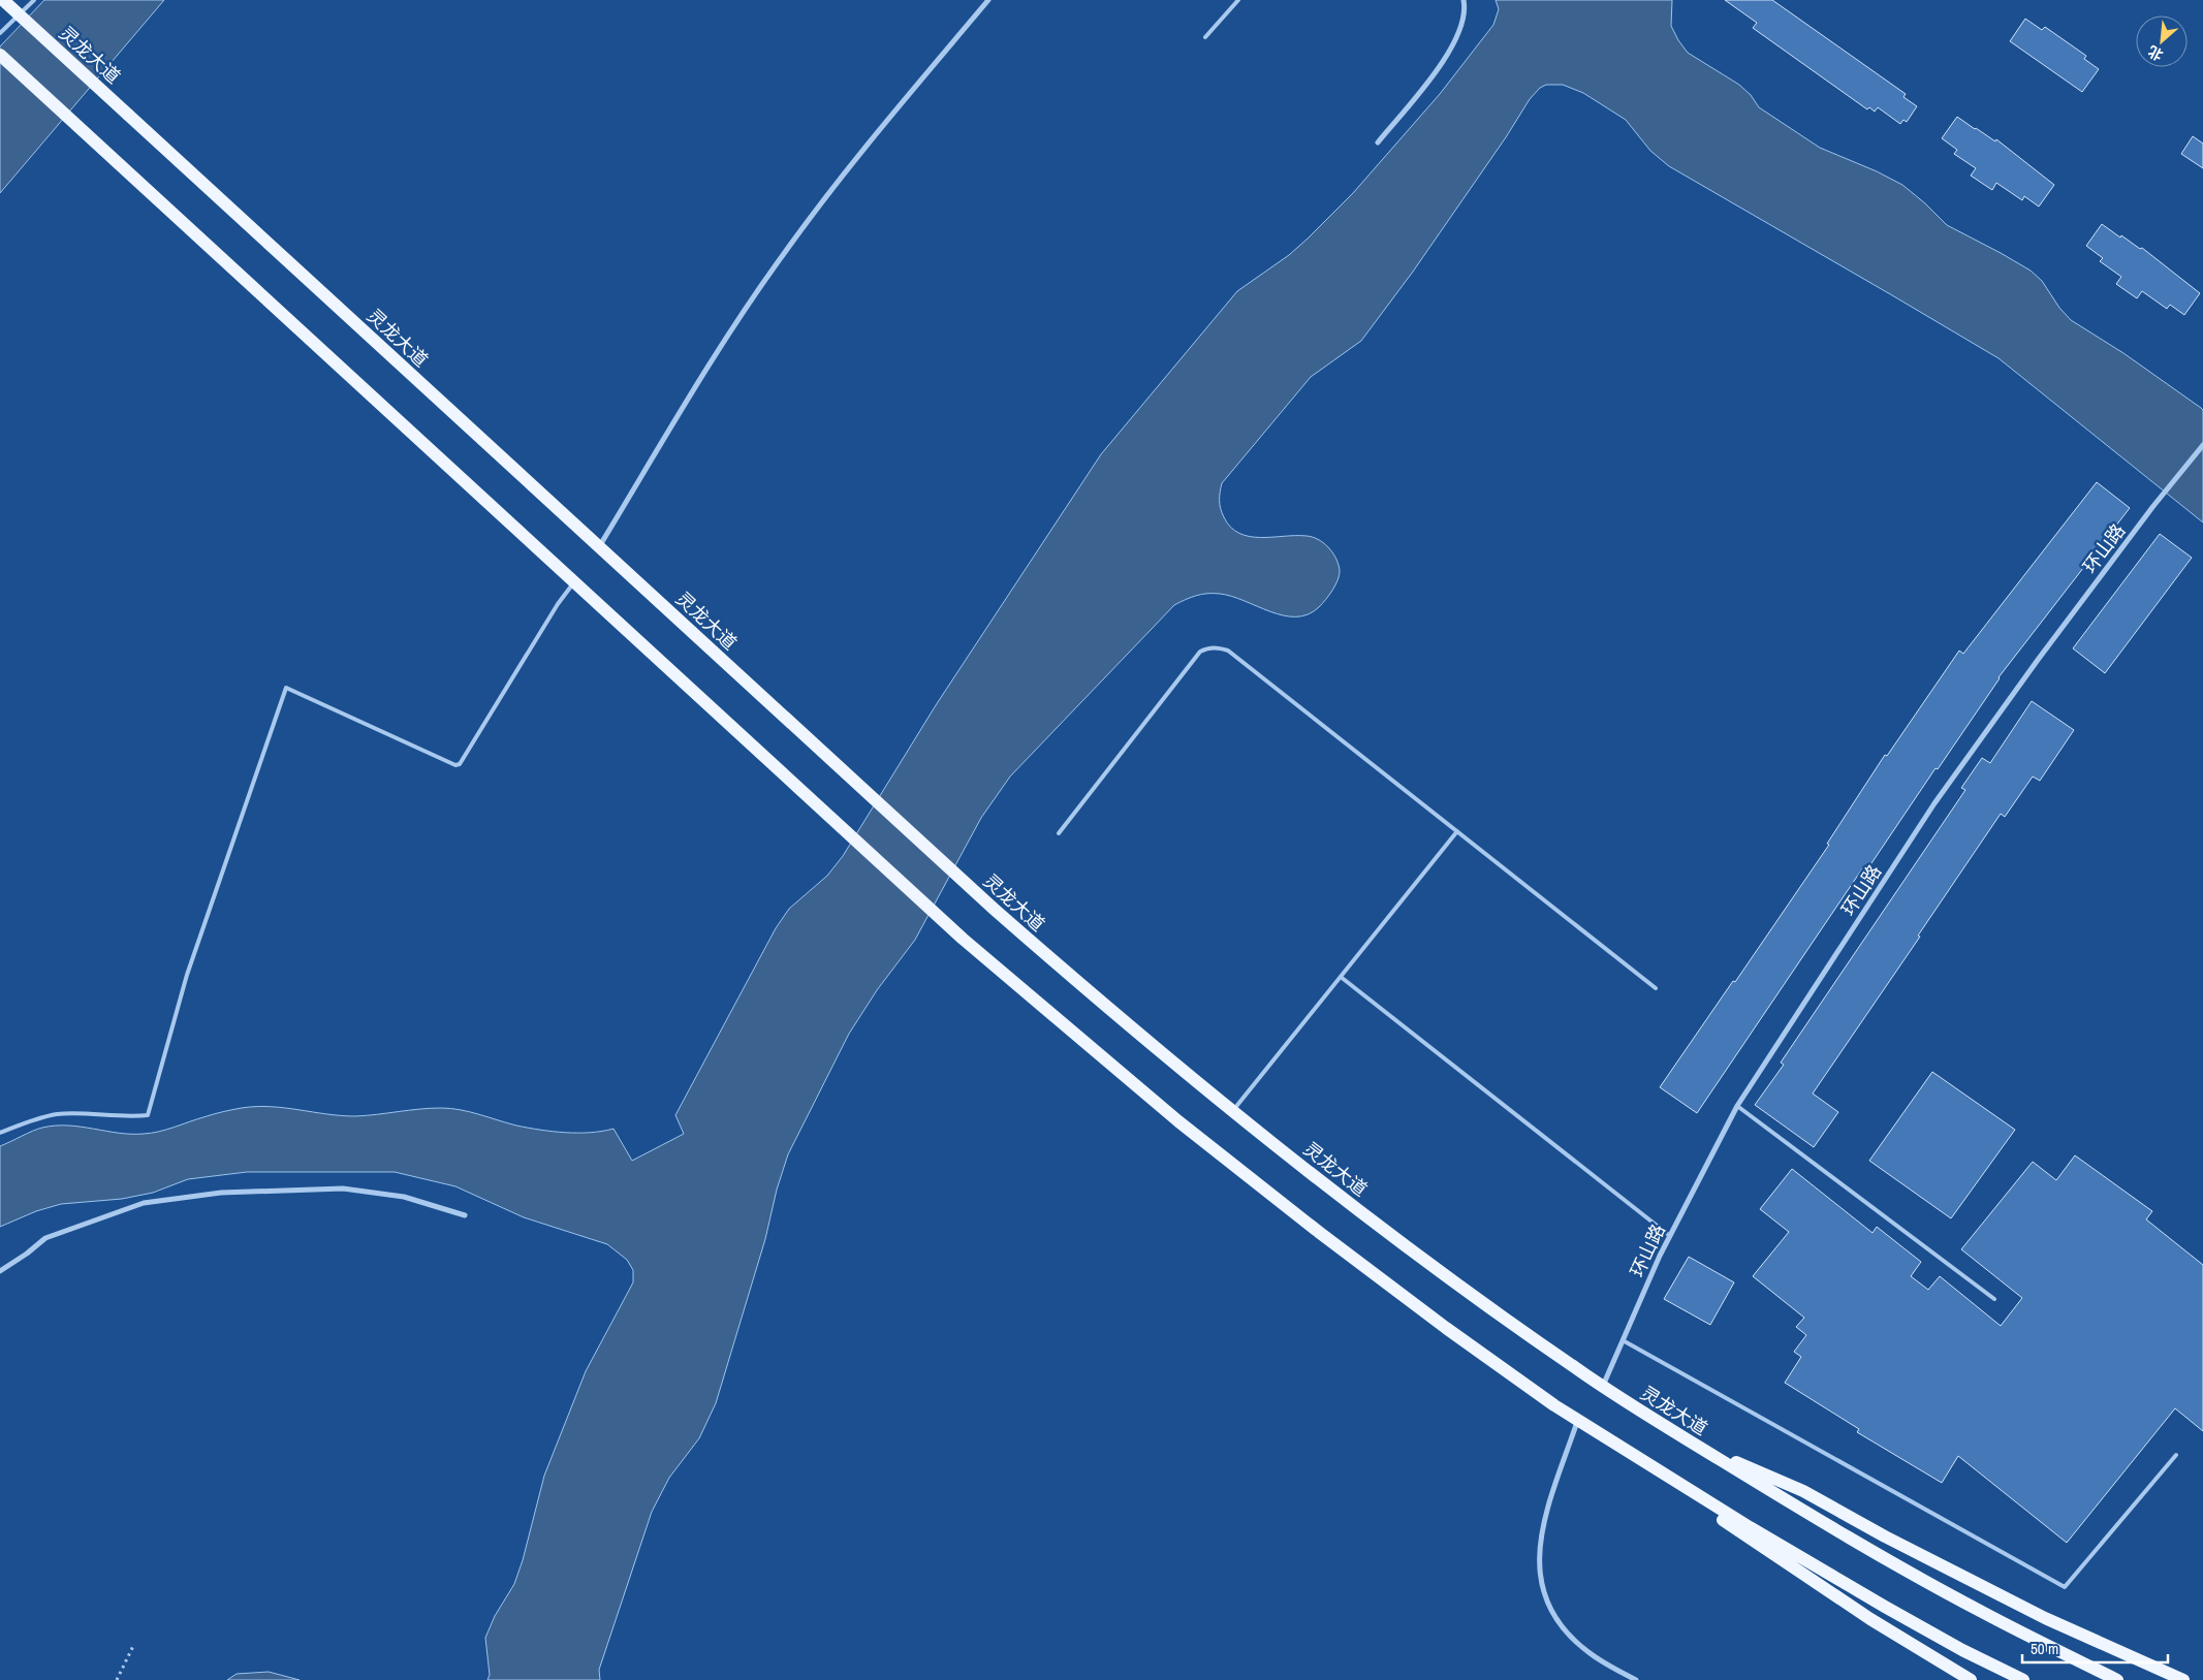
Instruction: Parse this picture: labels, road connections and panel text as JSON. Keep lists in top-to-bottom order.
{
  "streets": {
    "main road": ["灵龙大道"],
    "street": ["环山路"]
  },
  "crossings": [
    ["灵龙大道", "环山路"]
  ],
  "scale_bar": "50 m",
  "north": "bottom left"
}
